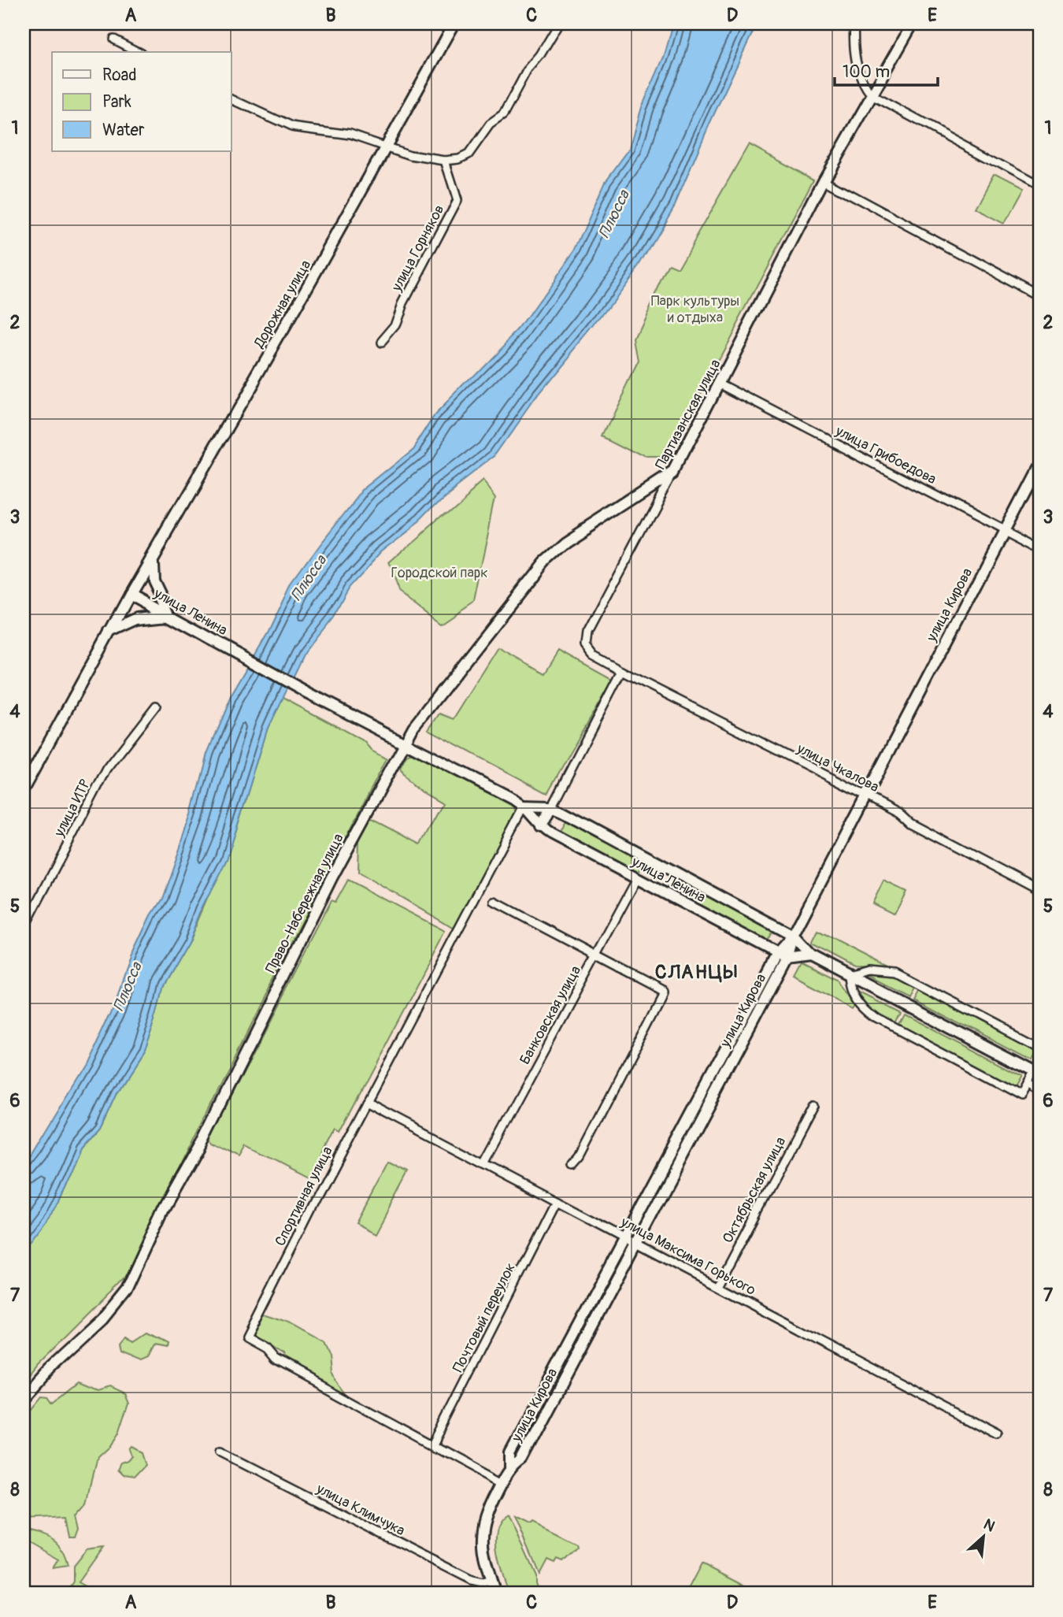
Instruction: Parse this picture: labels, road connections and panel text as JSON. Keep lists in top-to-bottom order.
{
  "streets": {
    "street": [
      "улица Горняков",
      "Дорожная улица",
      "Партизанская улица",
      "улица Грибоедова",
      "улица Кирова",
      "улица Ленина",
      "улица Чкалова",
      "улица ИТР",
      "Право-Набережная улица",
      "Банковская улица",
      "Октябрьская улица",
      "Спортивная улица",
      "улица Максима Горького",
      "Почтовый переулок",
      "улица Климчука"
    ]
  },
  "crossings": [
    ["Дорожная улица", "улица Ленина"],
    ["Партизанская улица", "улица Грибоедова"],
    ["Партизанская улица", "улица Чкалова"],
    ["Партизанская улица", "Право-Набережная улица"],
    ["улица Грибоедова", "улица Кирова"],
    ["улица Кирова", "улица Ленина"],
    ["улица Кирова", "улица Чкалова"],
    ["улица Кирова", "улица Максима Горького"],
    ["улица Ленина", "Право-Набережная улица"],
    ["улица Ленина", "Банковская улица"],
    ["улица Ленина", "Спортивная улица"],
    ["Банковская улица", "улица Максима Горького"],
    ["Октябрьская улица", "улица Максима Горького"],
    ["Спортивная улица", "улица Максима Горького"],
    ["Спортивная улица", "Почтовый переулок"],
    ["улица Максима Горького", "Почтовый переулок"]
  ],
  "districts": ["СЛАНЦЫ"],
  "water": ["Плюсса"],
  "parks": ["Парк культуры и отдыха", "Городской парк"],
  "legend": ["Road", "Park", "Water"],
  "scale_bar": "100 m",
  "north": "top right",
  "grid": {
    "columns": [
      "A",
      "B",
      "C",
      "D",
      "E"
    ],
    "rows": [
      "1",
      "2",
      "3",
      "4",
      "5",
      "6",
      "7",
      "8"
    ]
  }
}
